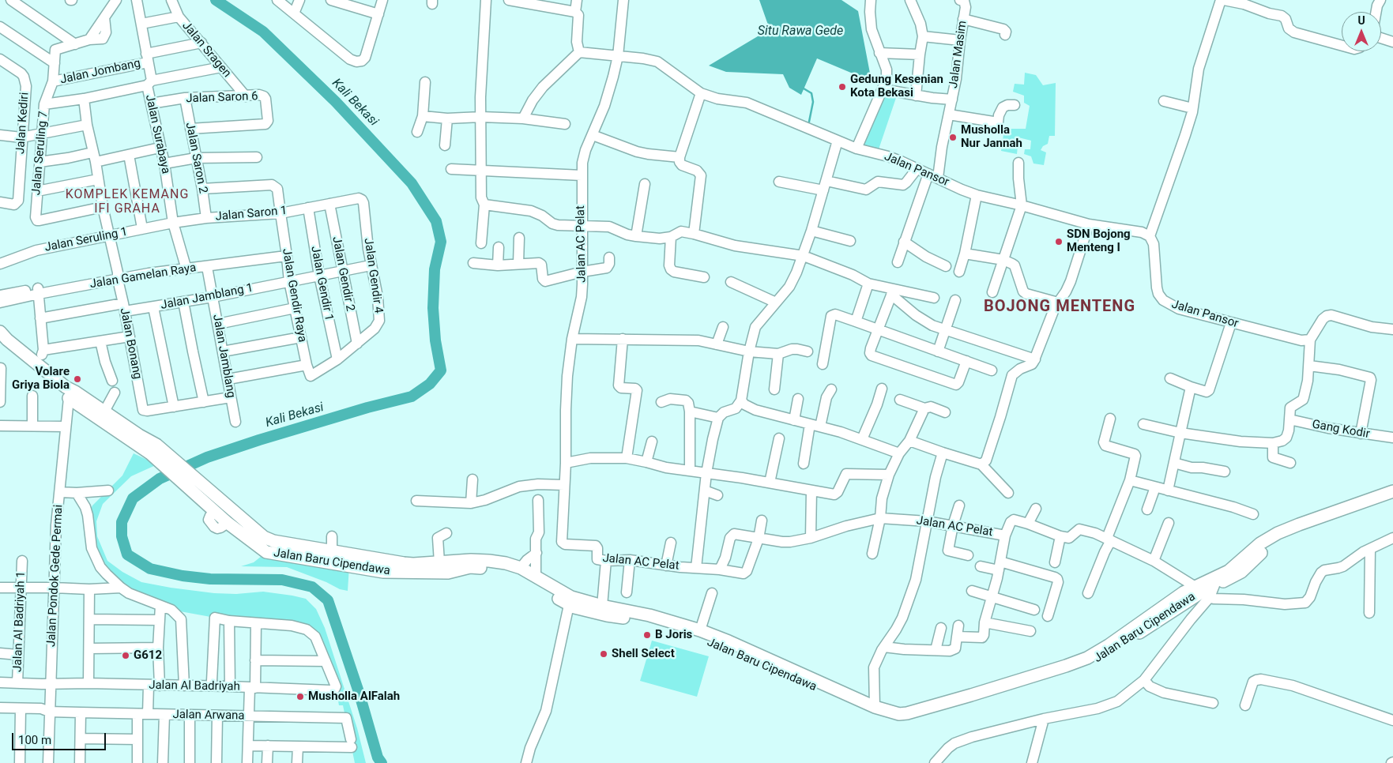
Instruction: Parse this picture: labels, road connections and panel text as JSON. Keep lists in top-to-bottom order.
{
  "streets": {
    "main road": ["Jalan Baru Cipendawa"],
    "street": [
      "Jalan Sragen",
      "Jalan Masim",
      "Jalan Jombang",
      "Jalan Saron 6",
      "Jalan Kediri",
      "Jalan Surabaya",
      "Jalan Seruling 7",
      "Jalan Saron 2",
      "Jalan Pansor",
      "Jalan Saron 1",
      "Jalan Seruling 1",
      "Jalan AC Pelat",
      "Jalan Gendir 2",
      "Jalan Gendir 4",
      "Jalan Gamelan Raya",
      "Jalan Gendir 1",
      "Jalan Gendir Raya",
      "Jalan Jamblang 1",
      "Jalan Bonang",
      "Jalan Jamblang",
      "Gang Kodir",
      "Jalan Pondok Gede Permai",
      "Jalan Al Badriyah 1",
      "Jalan Al Badriyah",
      "Jalan Arwana"
    ]
  },
  "crossings": [
    ["Jalan Sragen", "Jalan Jombang"],
    ["Jalan Sragen", "Jalan Saron 6"],
    ["Jalan Masim", "Jalan Pansor"],
    ["Jalan Jombang", "Jalan Surabaya"],
    ["Jalan Jombang", "Jalan Seruling 7"],
    ["Jalan Saron 6", "Jalan Surabaya"],
    ["Jalan Saron 6", "Jalan Saron 2"],
    ["Jalan Surabaya", "Jalan Saron 1"],
    ["Jalan Surabaya", "Jalan Seruling 1"],
    ["Jalan Surabaya", "Jalan Gamelan Raya"],
    ["Jalan Seruling 7", "Jalan Bonang"],
    ["Jalan Saron 2", "Jalan Saron 1"],
    ["Jalan Saron 2", "Jalan Gendir Raya"],
    ["Jalan Pansor", "Jalan AC Pelat"],
    ["Jalan Saron 1", "Jalan Seruling 1"],
    ["Jalan Saron 1", "Jalan Gendir 2"],
    ["Jalan Saron 1", "Jalan Gendir 4"],
    ["Jalan Saron 1", "Jalan Gendir 1"],
    ["Jalan Saron 1", "Jalan Gendir Raya"],
    ["Jalan Seruling 1", "Jalan Bonang"],
    ["Jalan Gendir 2", "Jalan Gendir 4"],
    ["Jalan Gendir 2", "Jalan Jamblang 1"],
    ["Jalan Gendir 4", "Jalan Gendir 1"],
    ["Jalan Gendir 4", "Jalan Gendir Raya"],
    ["Jalan Gendir 4", "Jalan Jamblang 1"],
    ["Jalan Gamelan Raya", "Jalan Gendir Raya"],
    ["Jalan Gamelan Raya", "Jalan Bonang"],
    ["Jalan Gamelan Raya", "Jalan Jamblang"],
    ["Jalan Gendir 1", "Jalan Jamblang 1"],
    ["Jalan Gendir Raya", "Jalan Jamblang 1"],
    ["Jalan Jamblang 1", "Jalan Bonang"],
    ["Jalan Jamblang 1", "Jalan Jamblang"],
    ["Jalan Baru Cipendawa", "Jalan Pondok Gede Permai"],
    ["Jalan Pondok Gede Permai", "Jalan Al Badriyah"],
    ["Jalan Pondok Gede Permai", "Jalan Arwana"],
    ["Jalan Al Badriyah 1", "Jalan Al Badriyah"]
  ],
  "districts": ["KOMPLEK KEMANG IFI GRAHA", "BOJONG MENTENG"],
  "water": ["Situ Rawa Gede", "Kali Bekasi"],
  "places": [
    "Gedung Kesenian Kota Bekasi",
    "Musholla Nur Jannah",
    "SDN Bojong Menteng I",
    "Volare Griya Biola",
    "B Joris",
    "Shell Select",
    "G612",
    "Musholla AlFalah"
  ],
  "scale_bar": "100 m",
  "north": "top"
}
